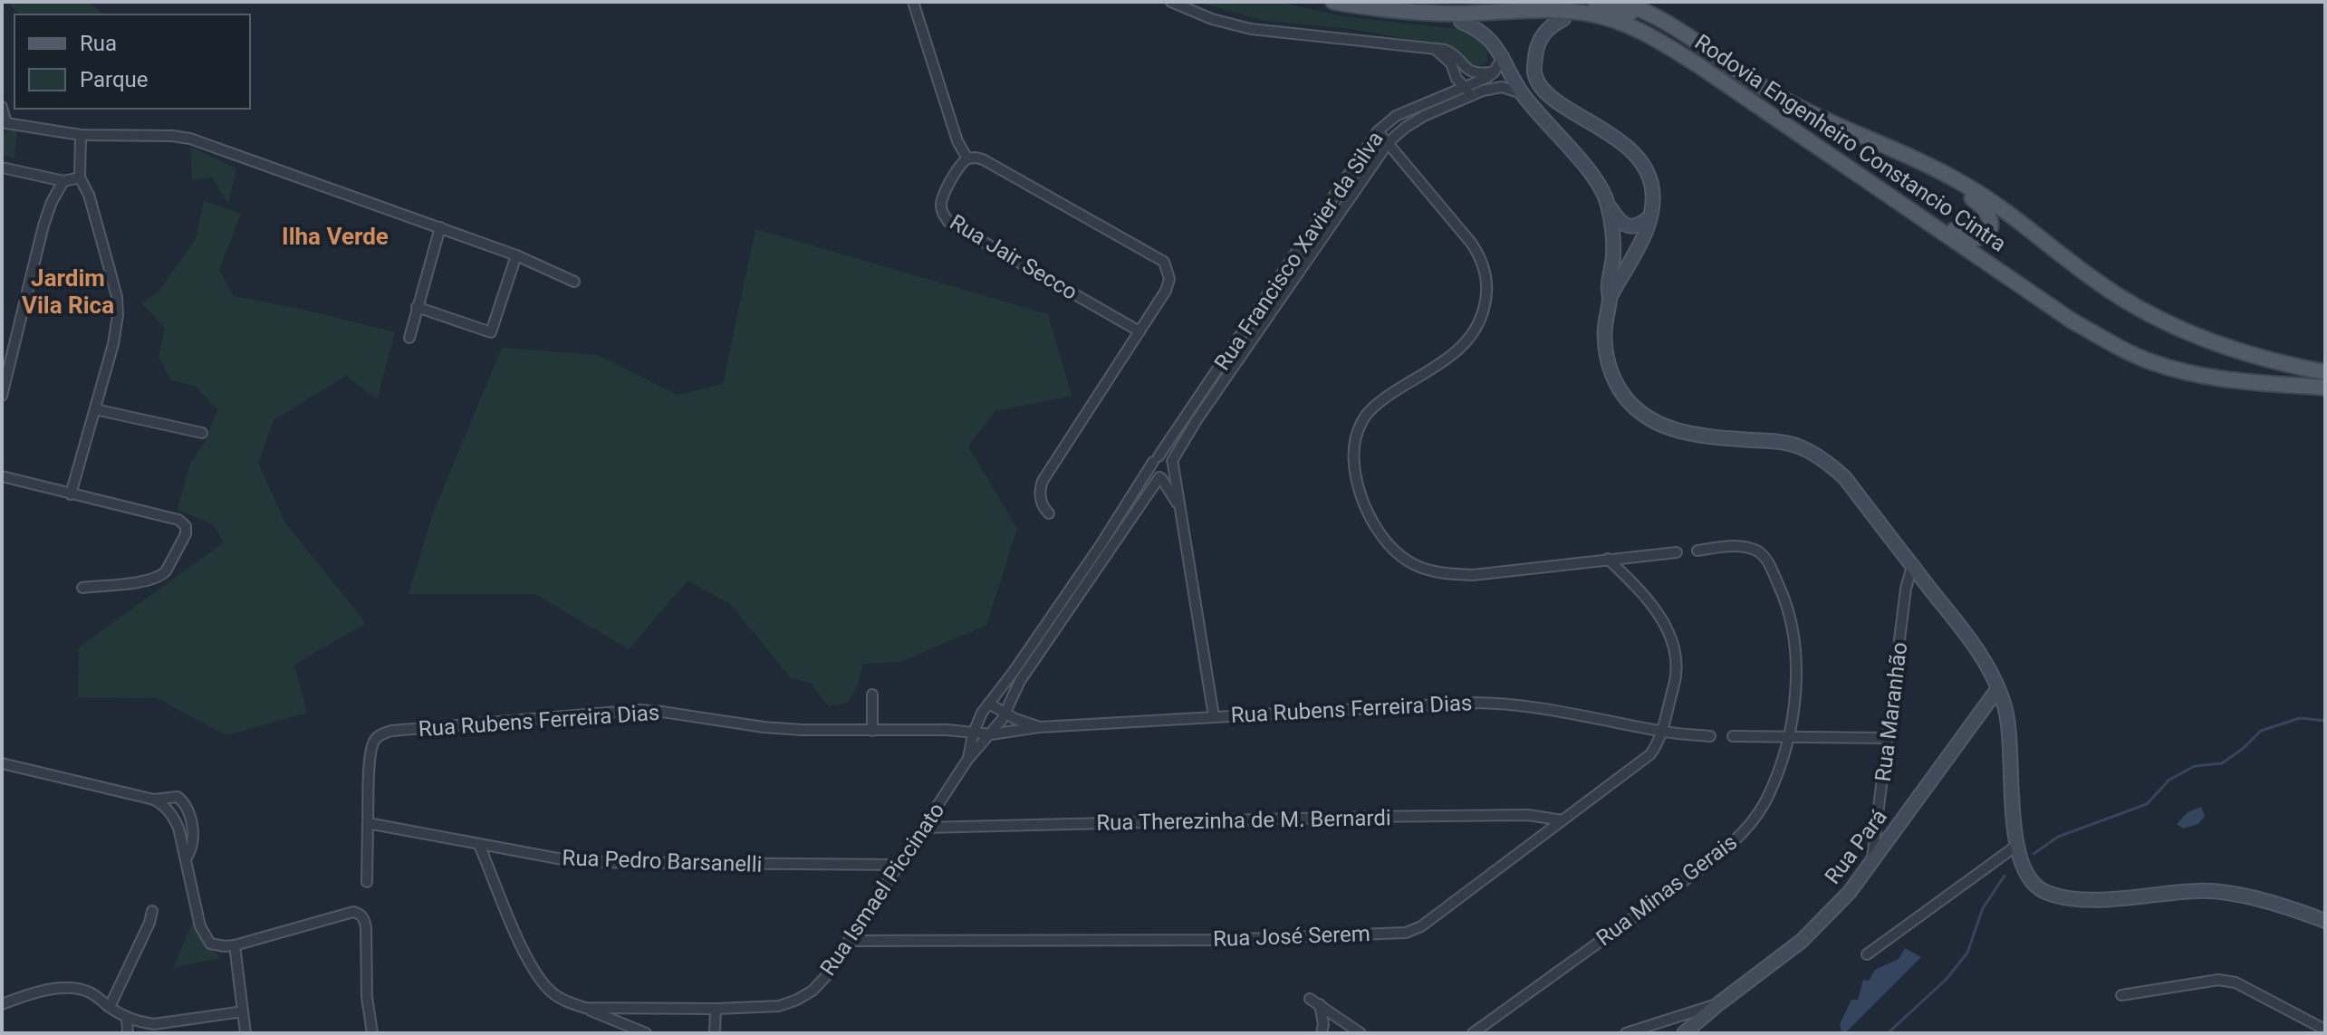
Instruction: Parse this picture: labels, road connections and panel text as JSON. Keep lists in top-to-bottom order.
{
  "streets": {
    "main road": ["Rodovia Engenheiro Constancio Cintra", "Rua Pará"],
    "street": [
      "Rua Francisco Xavier da Silva",
      "Rua Jair Secco",
      "Rua Rubens Ferreira Dias",
      "Rua Maranhão",
      "Rua Therezinha de M. Bernardi",
      "Rua Pedro Barsanelli",
      "Rua Ismael Piccinato",
      "Rua Minas Gerais",
      "Rua José Serem"
    ]
  },
  "crossings": [
    ["Rua Francisco Xavier da Silva", "Rua Rubens Ferreira Dias"],
    ["Rua Francisco Xavier da Silva", "Rua Ismael Piccinato"],
    ["Rua Rubens Ferreira Dias", "Rua Pedro Barsanelli"],
    ["Rua Rubens Ferreira Dias", "Rua Ismael Piccinato"],
    ["Rua Rubens Ferreira Dias", "Rua José Serem"],
    ["Rua Maranhão", "Rua Pará"],
    ["Rua Therezinha de M. Bernardi", "Rua Ismael Piccinato"],
    ["Rua Therezinha de M. Bernardi", "Rua José Serem"],
    ["Rua Pedro Barsanelli", "Rua Ismael Piccinato"],
    ["Rua Ismael Piccinato", "Rua José Serem"]
  ],
  "districts": ["Ilha Verde", "Jardim Vila Rica"],
  "legend": ["Rua", "Parque"]
}
